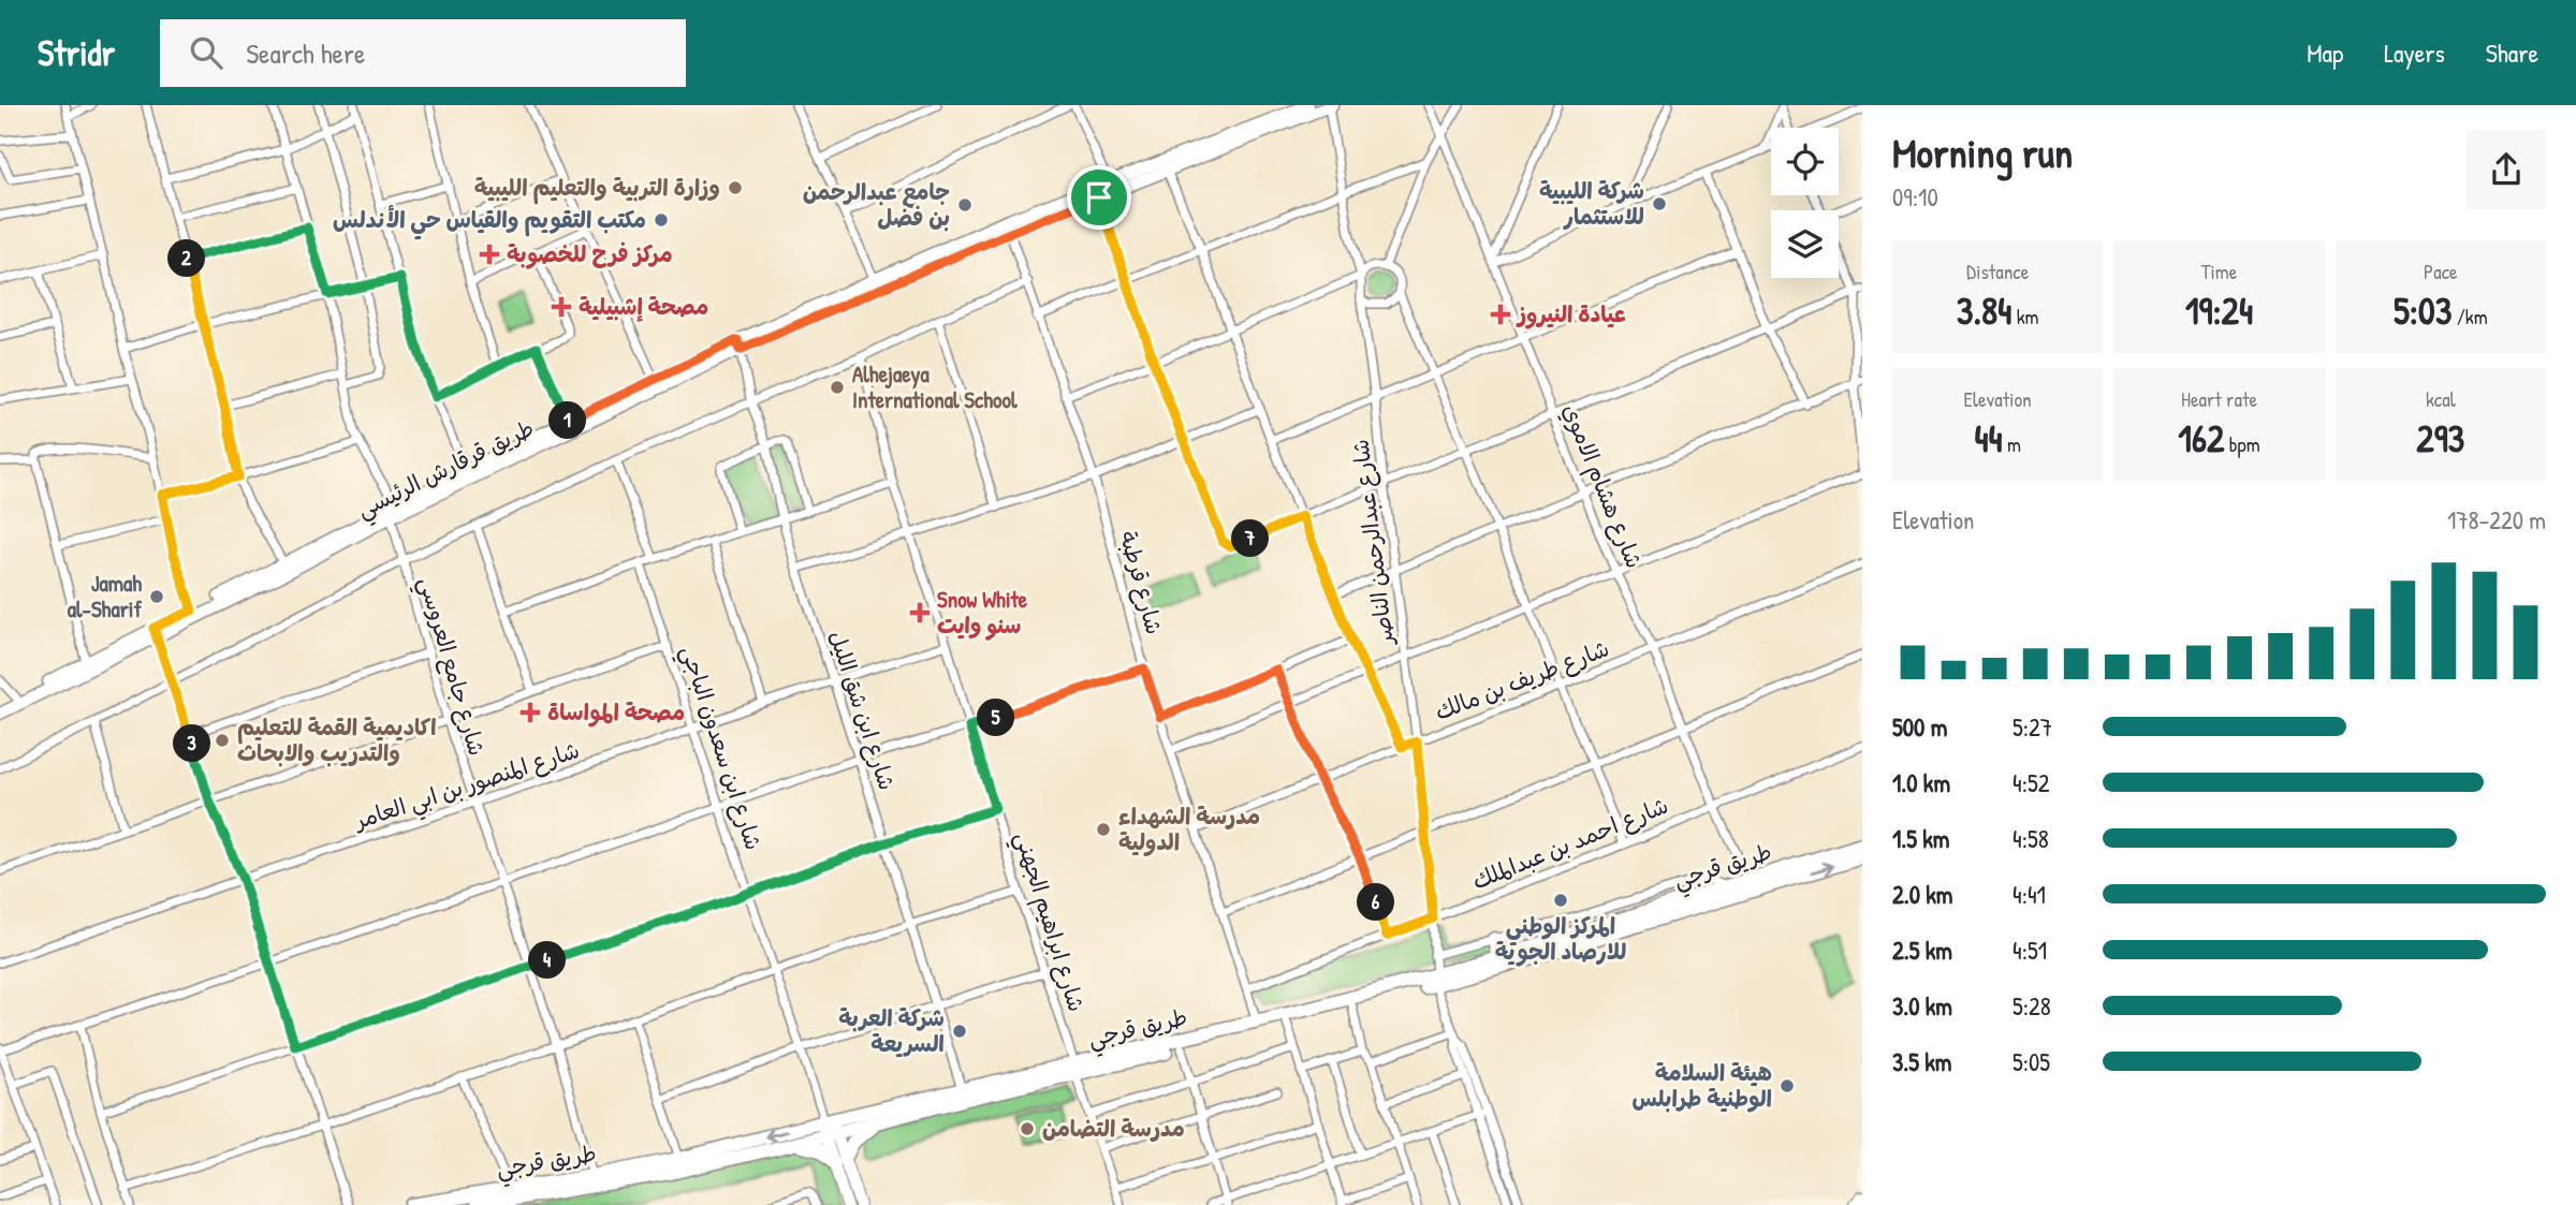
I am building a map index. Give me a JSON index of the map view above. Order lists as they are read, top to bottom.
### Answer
{
  "streets": {
    "highway": ["طريق قرجي"],
    "main road": ["طريق قرقارش الرئيسي"],
    "street": [
      "شارع هشام الاموي",
      "شارع عبدالرحمن الناصر",
      "شارع قرطبة",
      "شارع جامع العروسي",
      "شارع طريف بن مالك",
      "شارع ابن شق الليل",
      "شارع ابن سعدون الباجي",
      "شارع المنصور بن ابي العامر",
      "شارع احمد بن عبدالملك",
      "شارع ابراهيم الجهني"
    ]
  },
  "crossings": [
    ["طريق قرقارش الرئيسي", "شارع عبدالرحمن الناصر"],
    ["طريق قرقارش الرئيسي", "شارع قرطبة"],
    ["طريق قرقارش الرئيسي", "شارع جامع العروسي"],
    ["طريق قرقارش الرئيسي", "شارع ابن شق الليل"],
    ["شارع هشام الاموي", "شارع طريف بن مالك"],
    ["شارع هشام الاموي", "شارع احمد بن عبدالملك"],
    ["شارع هشام الاموي", "طريق قرجي"],
    ["شارع عبدالرحمن الناصر", "شارع طريف بن مالك"],
    ["شارع عبدالرحمن الناصر", "شارع احمد بن عبدالملك"],
    ["شارع عبدالرحمن الناصر", "طريق قرجي"],
    ["شارع قرطبة", "شارع طريف بن مالك"],
    ["شارع قرطبة", "شارع احمد بن عبدالملك"],
    ["شارع قرطبة", "طريق قرجي"],
    ["شارع جامع العروسي", "شارع المنصور بن ابي العامر"],
    ["شارع جامع العروسي", "طريق قرجي"],
    ["شارع ابن شق الليل", "شارع المنصور بن ابي العامر"],
    ["شارع ابن شق الليل", "طريق قرجي"],
    ["شارع ابن سعدون الباجي", "شارع المنصور بن ابي العامر"],
    ["شارع ابن سعدون الباجي", "طريق قرجي"],
    ["شارع المنصور بن ابي العامر", "شارع ابراهيم الجهني"],
    ["طريق قرجي", "شارع ابراهيم الجهني"]
  ],
  "places": {
    "other": [
      "وزارة التربية والتعليم الليبية",
      "شركة الليبية للاستثمار",
      "جامع عبدالرحمن بن فضل",
      "مكتب التقويم والقياس حي الأندلس",
      "Alhejaeya International School",
      "Jamah al-Sharif",
      "اكاديمية القمة للتعليم والتدريب والابحاث",
      "مدرسة الشهداء الدولية",
      "المركز الوطني للارصاد الجوية",
      "شركة العربة السريعة",
      "هيئة السلامة الوطنية طرابلس",
      "مدرسة التضامن"
    ],
    "health": [
      "مركز فرح للخصوبة",
      "مصحة إشبيلية",
      "عيادة النيروز",
      "Snow White سنو وايت",
      "مصحة المواساة"
    ]
  },
  "page": {
    "header": "Stridr",
    "search": "Search here",
    "nav": ["Map", "Layers", "Share"],
    "heading": ["Morning run", "09:10"],
    "stats": [
      ["Distance", "3.84 km"],
      ["Time", "19:24"],
      ["Pace", "5:03 /km"],
      ["Elevation", "44 m"],
      ["Heart rate", "162 bpm"],
      ["kcal", "293"]
    ],
    "pins": [
      "2",
      "1",
      "7",
      "5",
      "3",
      "6",
      "4"
    ],
    "chart": ["Elevation", "178–220 m"],
    "list": [
      {
        "name": "500 m",
        "note": "5:27"
      },
      {
        "name": "1.0 km",
        "note": "4:52"
      },
      {
        "name": "1.5 km",
        "note": "4:58"
      },
      {
        "name": "2.0 km",
        "note": "4:41"
      },
      {
        "name": "2.5 km",
        "note": "4:51"
      },
      {
        "name": "3.0 km",
        "note": "5:28"
      },
      {
        "name": "3.5 km",
        "note": "5:05"
      }
    ]
  }
}
